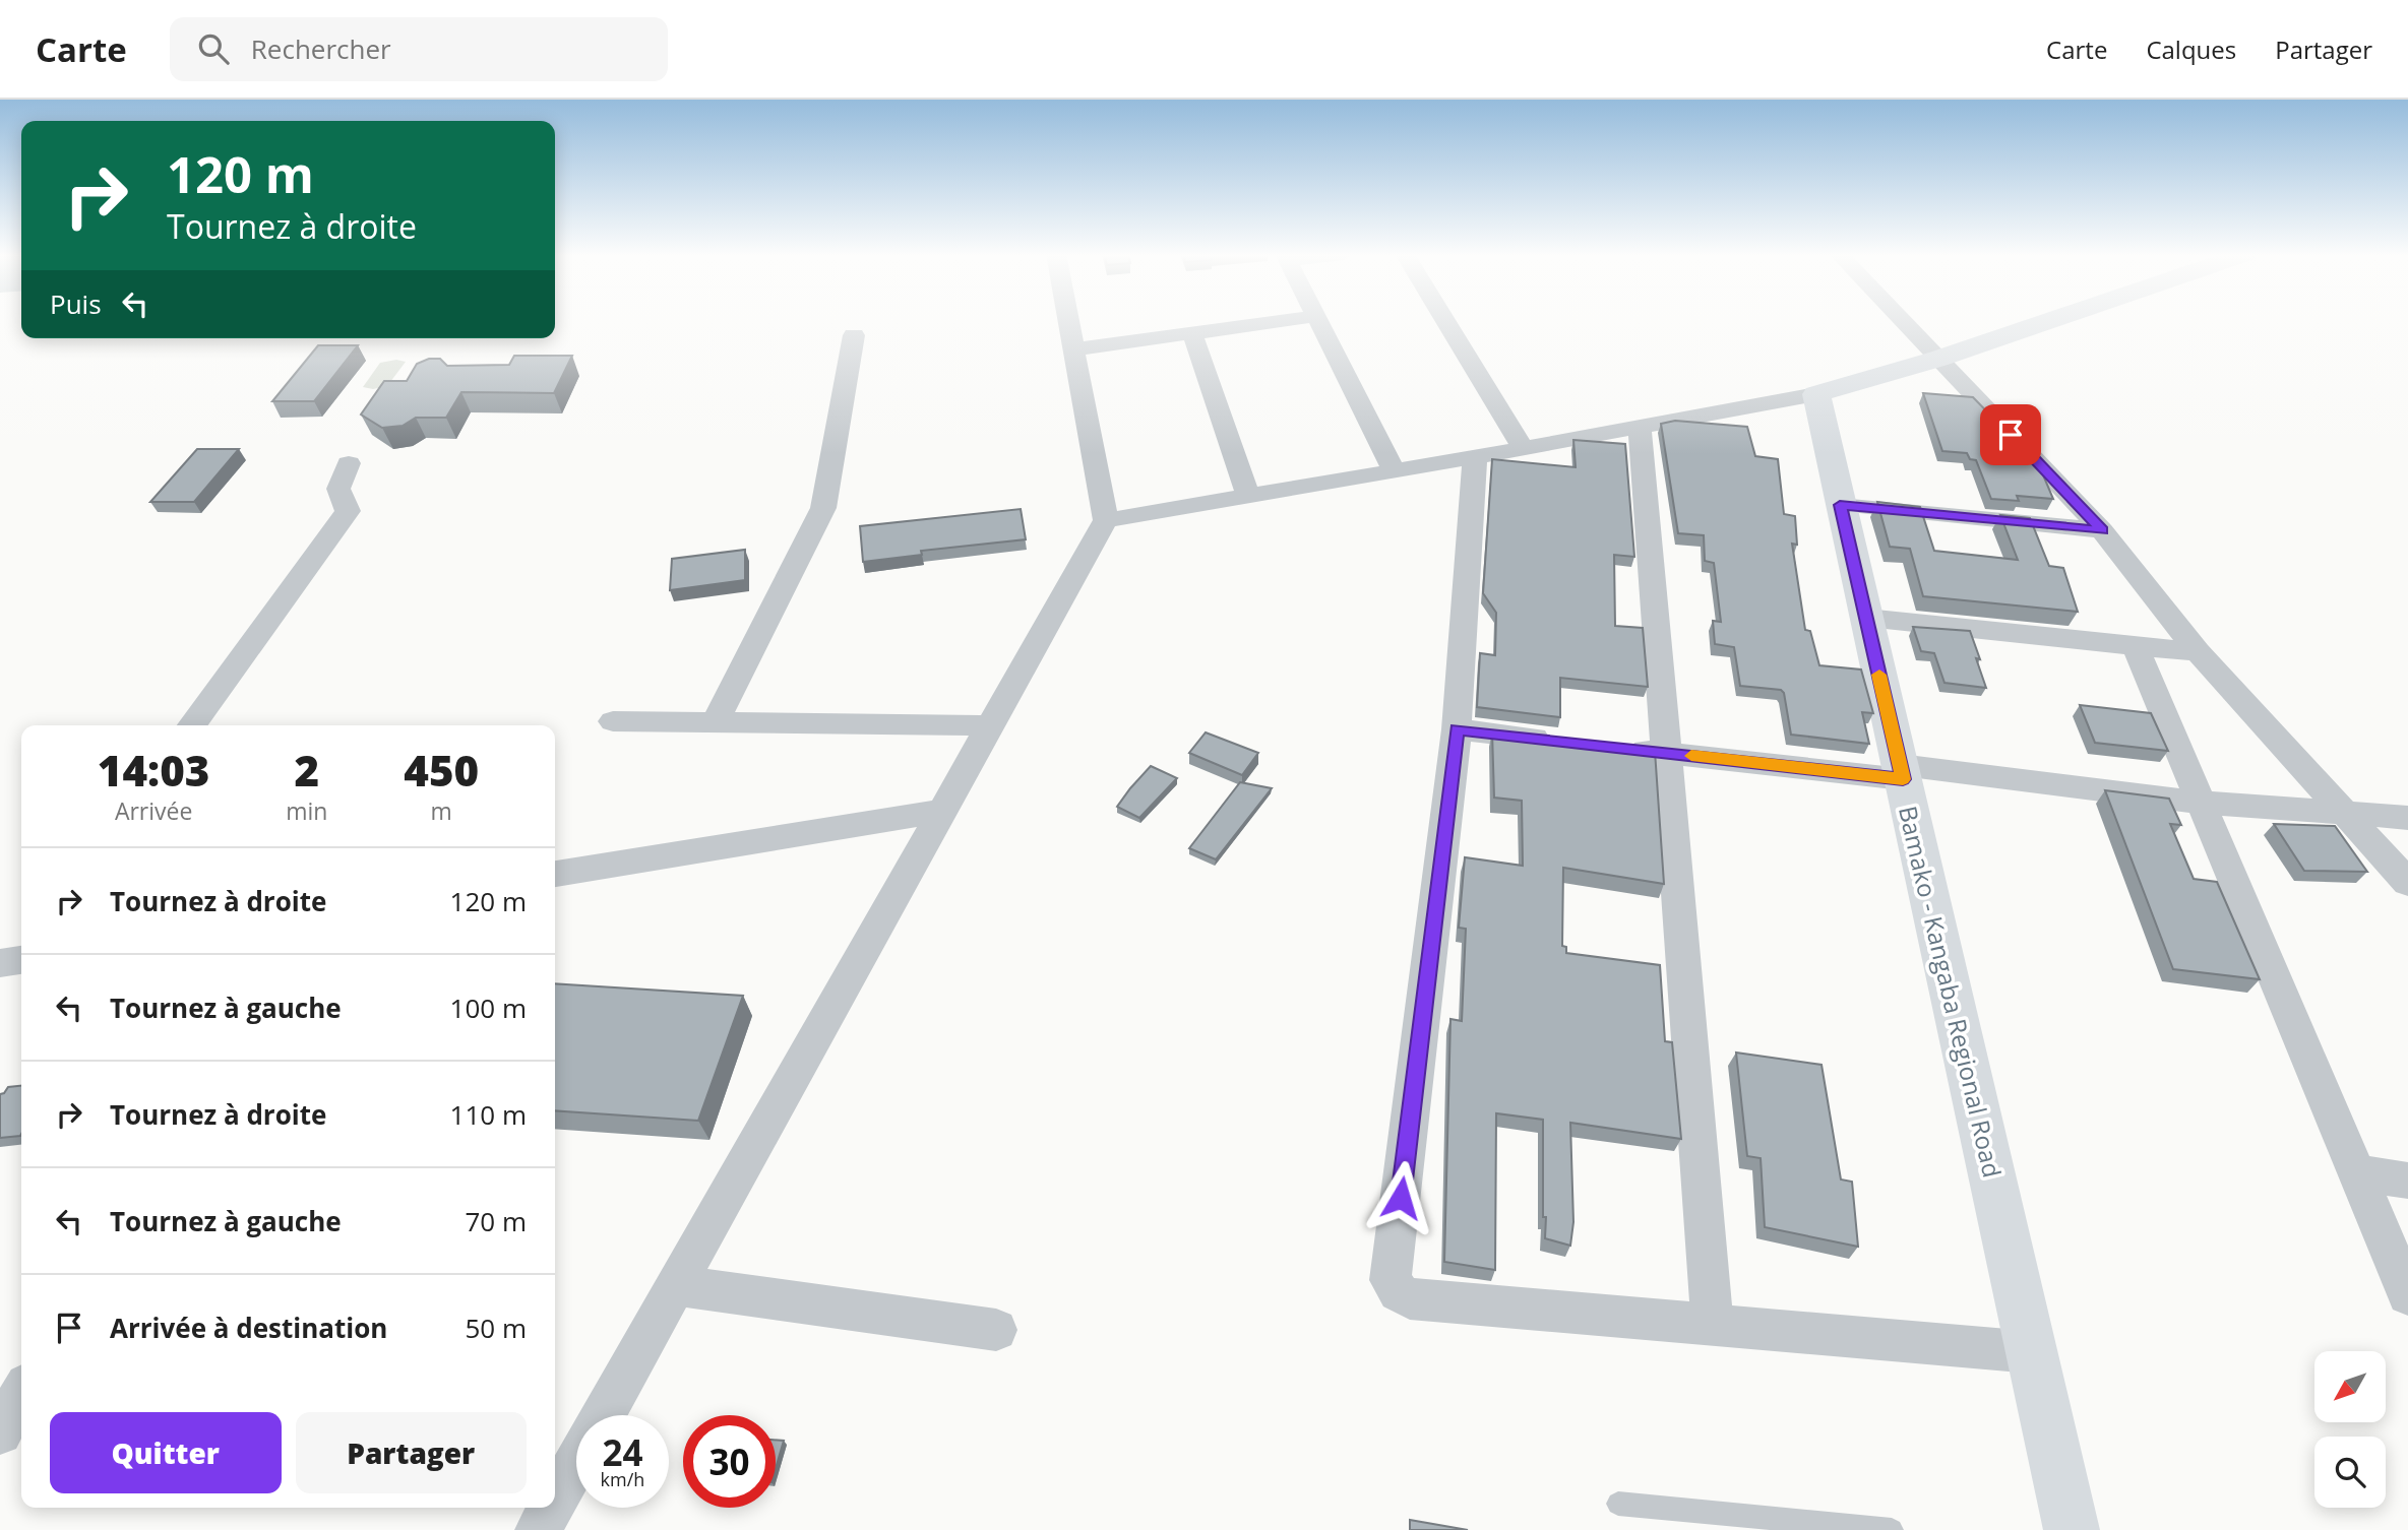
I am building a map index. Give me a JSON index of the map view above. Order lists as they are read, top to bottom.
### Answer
{
  "streets": {
    "street": ["Bamako - Kangaba Regional Road"]
  },
  "north": "bottom left",
  "page": {
    "header": "Carte",
    "search": "Rechercher",
    "nav": ["Carte", "Calques", "Partager"],
    "turn": ["120 m", "Tournez à droite"],
    "then": "Puis",
    "eta": [
      "14:03",
      "Arrivée",
      "2",
      "min",
      "450",
      "m"
    ],
    "list": [
      {
        "name": "Tournez à droite",
        "value": "120 m"
      },
      {
        "name": "Tournez à gauche",
        "value": "100 m"
      },
      {
        "name": "Tournez à droite",
        "value": "110 m"
      },
      {
        "name": "Tournez à gauche",
        "value": "70 m"
      },
      {
        "name": "Arrivée à destination",
        "value": "50 m"
      }
    ],
    "buttons": ["Quitter", "Partager"],
    "speed": "24 km/h",
    "limit": "30"
  }
}
